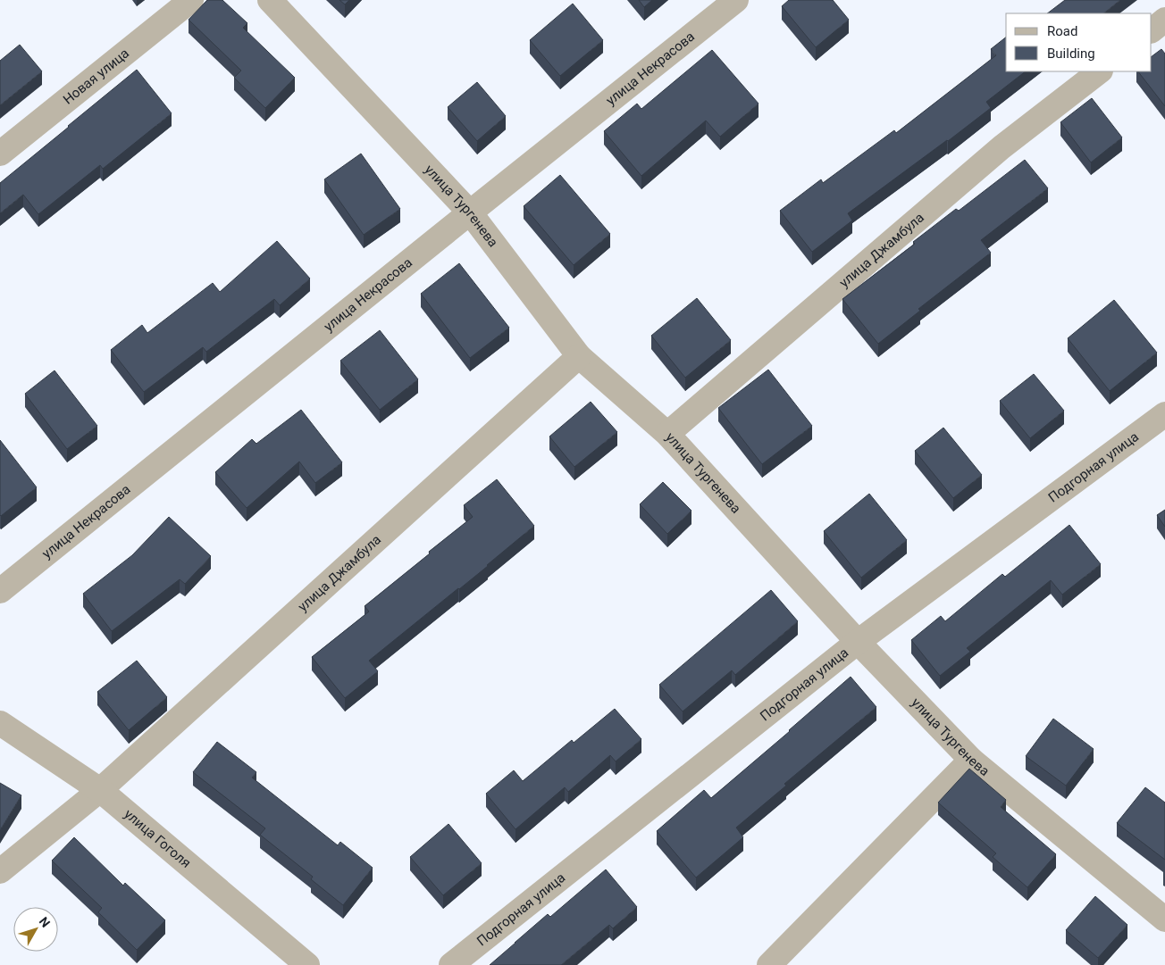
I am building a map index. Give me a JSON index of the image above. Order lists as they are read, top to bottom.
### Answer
{
  "streets": {
    "street": [
      "улица Некрасова",
      "Новая улица",
      "улица Тургенева",
      "улица Джамбула",
      "Подгорная улица",
      "улица Гоголя"
    ]
  },
  "crossings": [
    ["улица Некрасова", "улица Тургенева"],
    ["улица Тургенева", "улица Джамбула"],
    ["улица Тургенева", "Подгорная улица"],
    ["улица Джамбула", "улица Гоголя"]
  ],
  "legend": ["Road", "Building"],
  "north": "top right"
}
